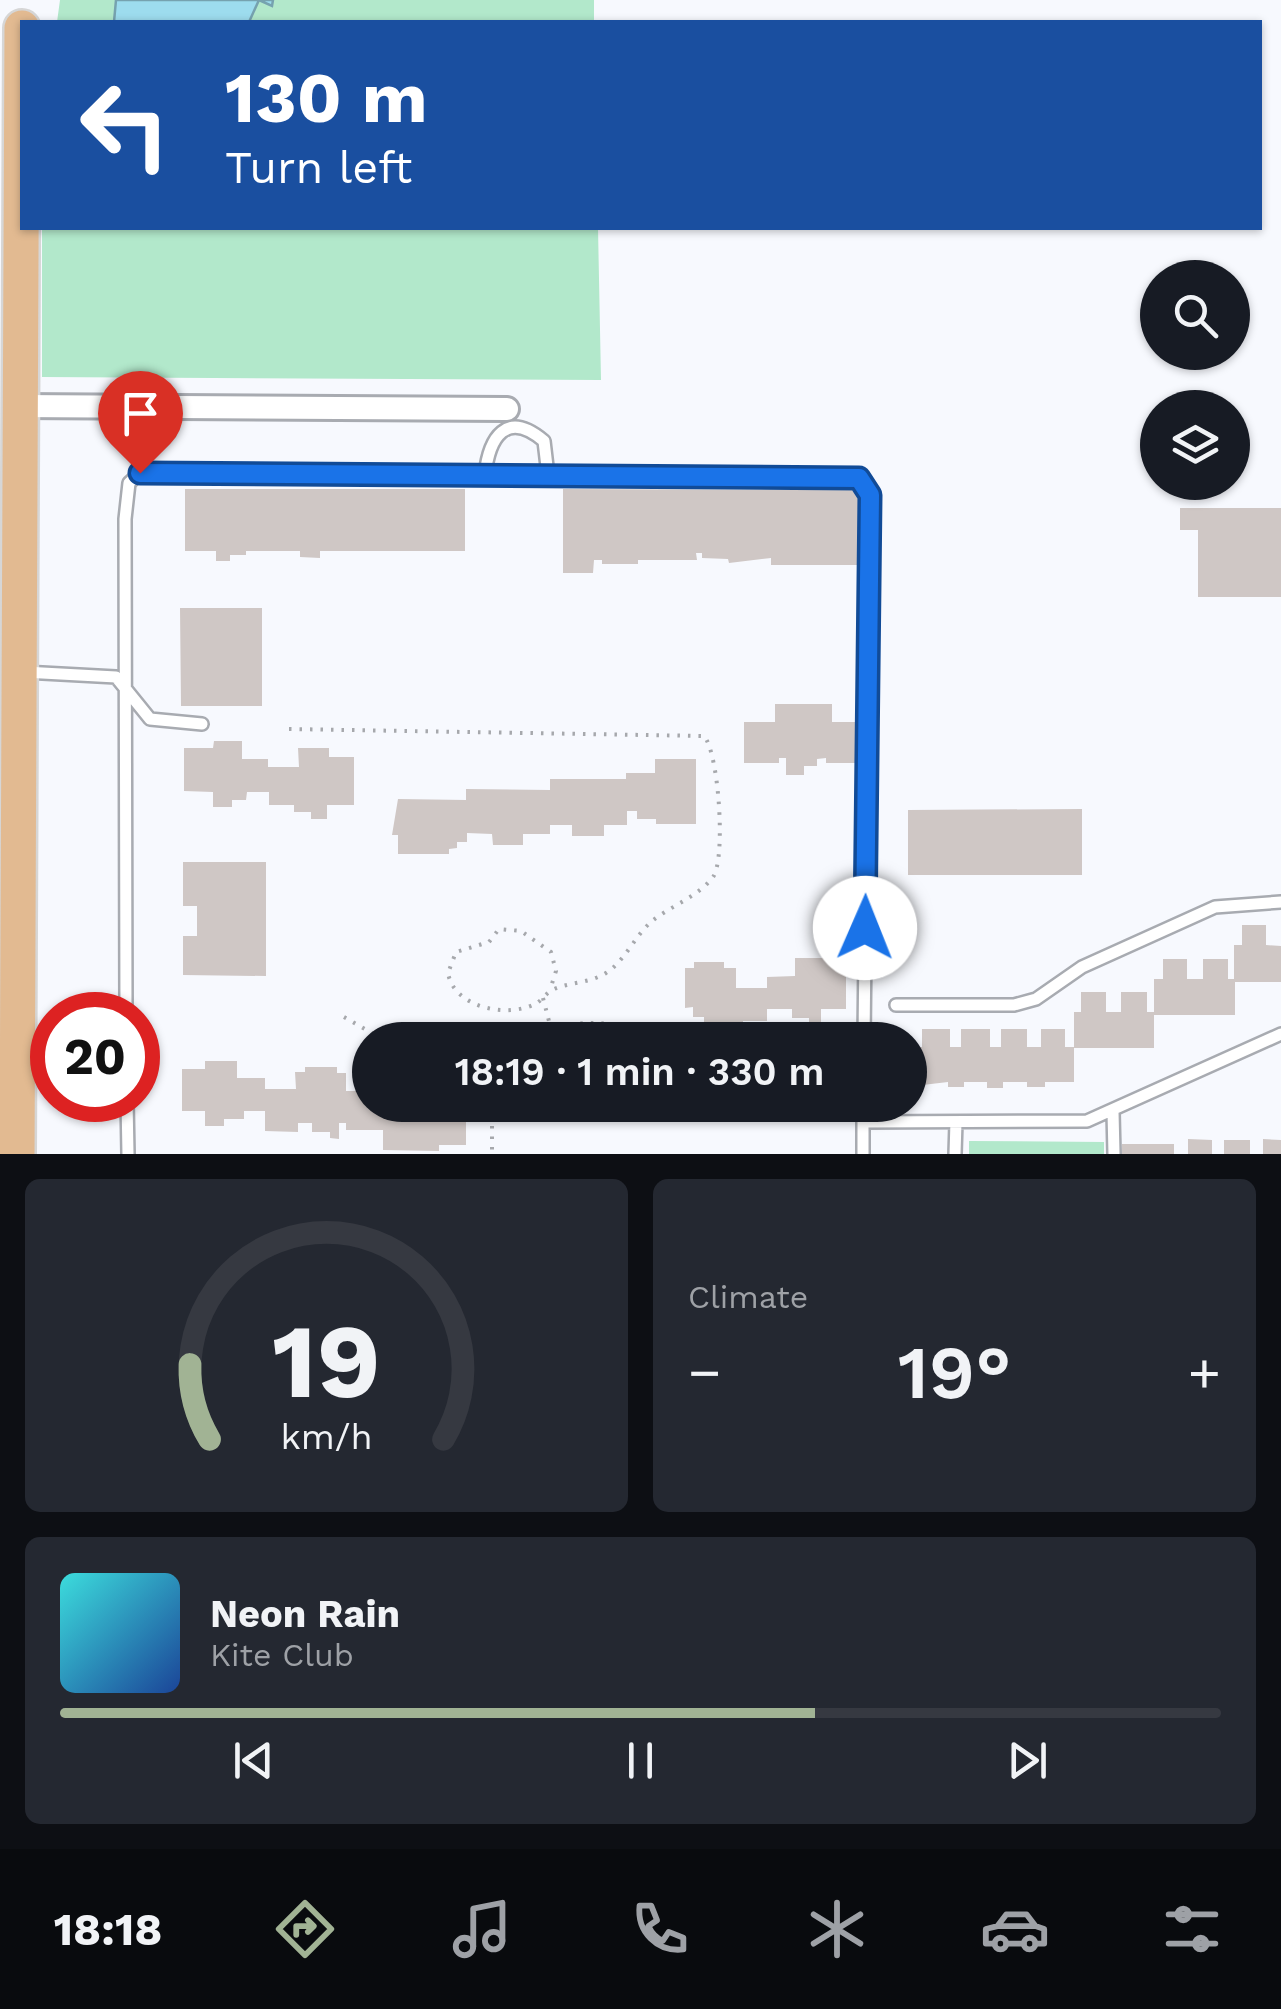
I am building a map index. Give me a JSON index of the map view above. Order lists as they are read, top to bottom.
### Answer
{
  "page": {
    "turn": ["130 m", "Turn left"],
    "limit": "20",
    "trip": "18:19 · 1 min · 330 m",
    "tile": "Climate",
    "heat": ["−", "19°", "+"],
    "song": ["Neon Rain", "Kite Club"],
    "tabs": "18:18",
    "gauge": ["19", "km/h"]
  }
}
